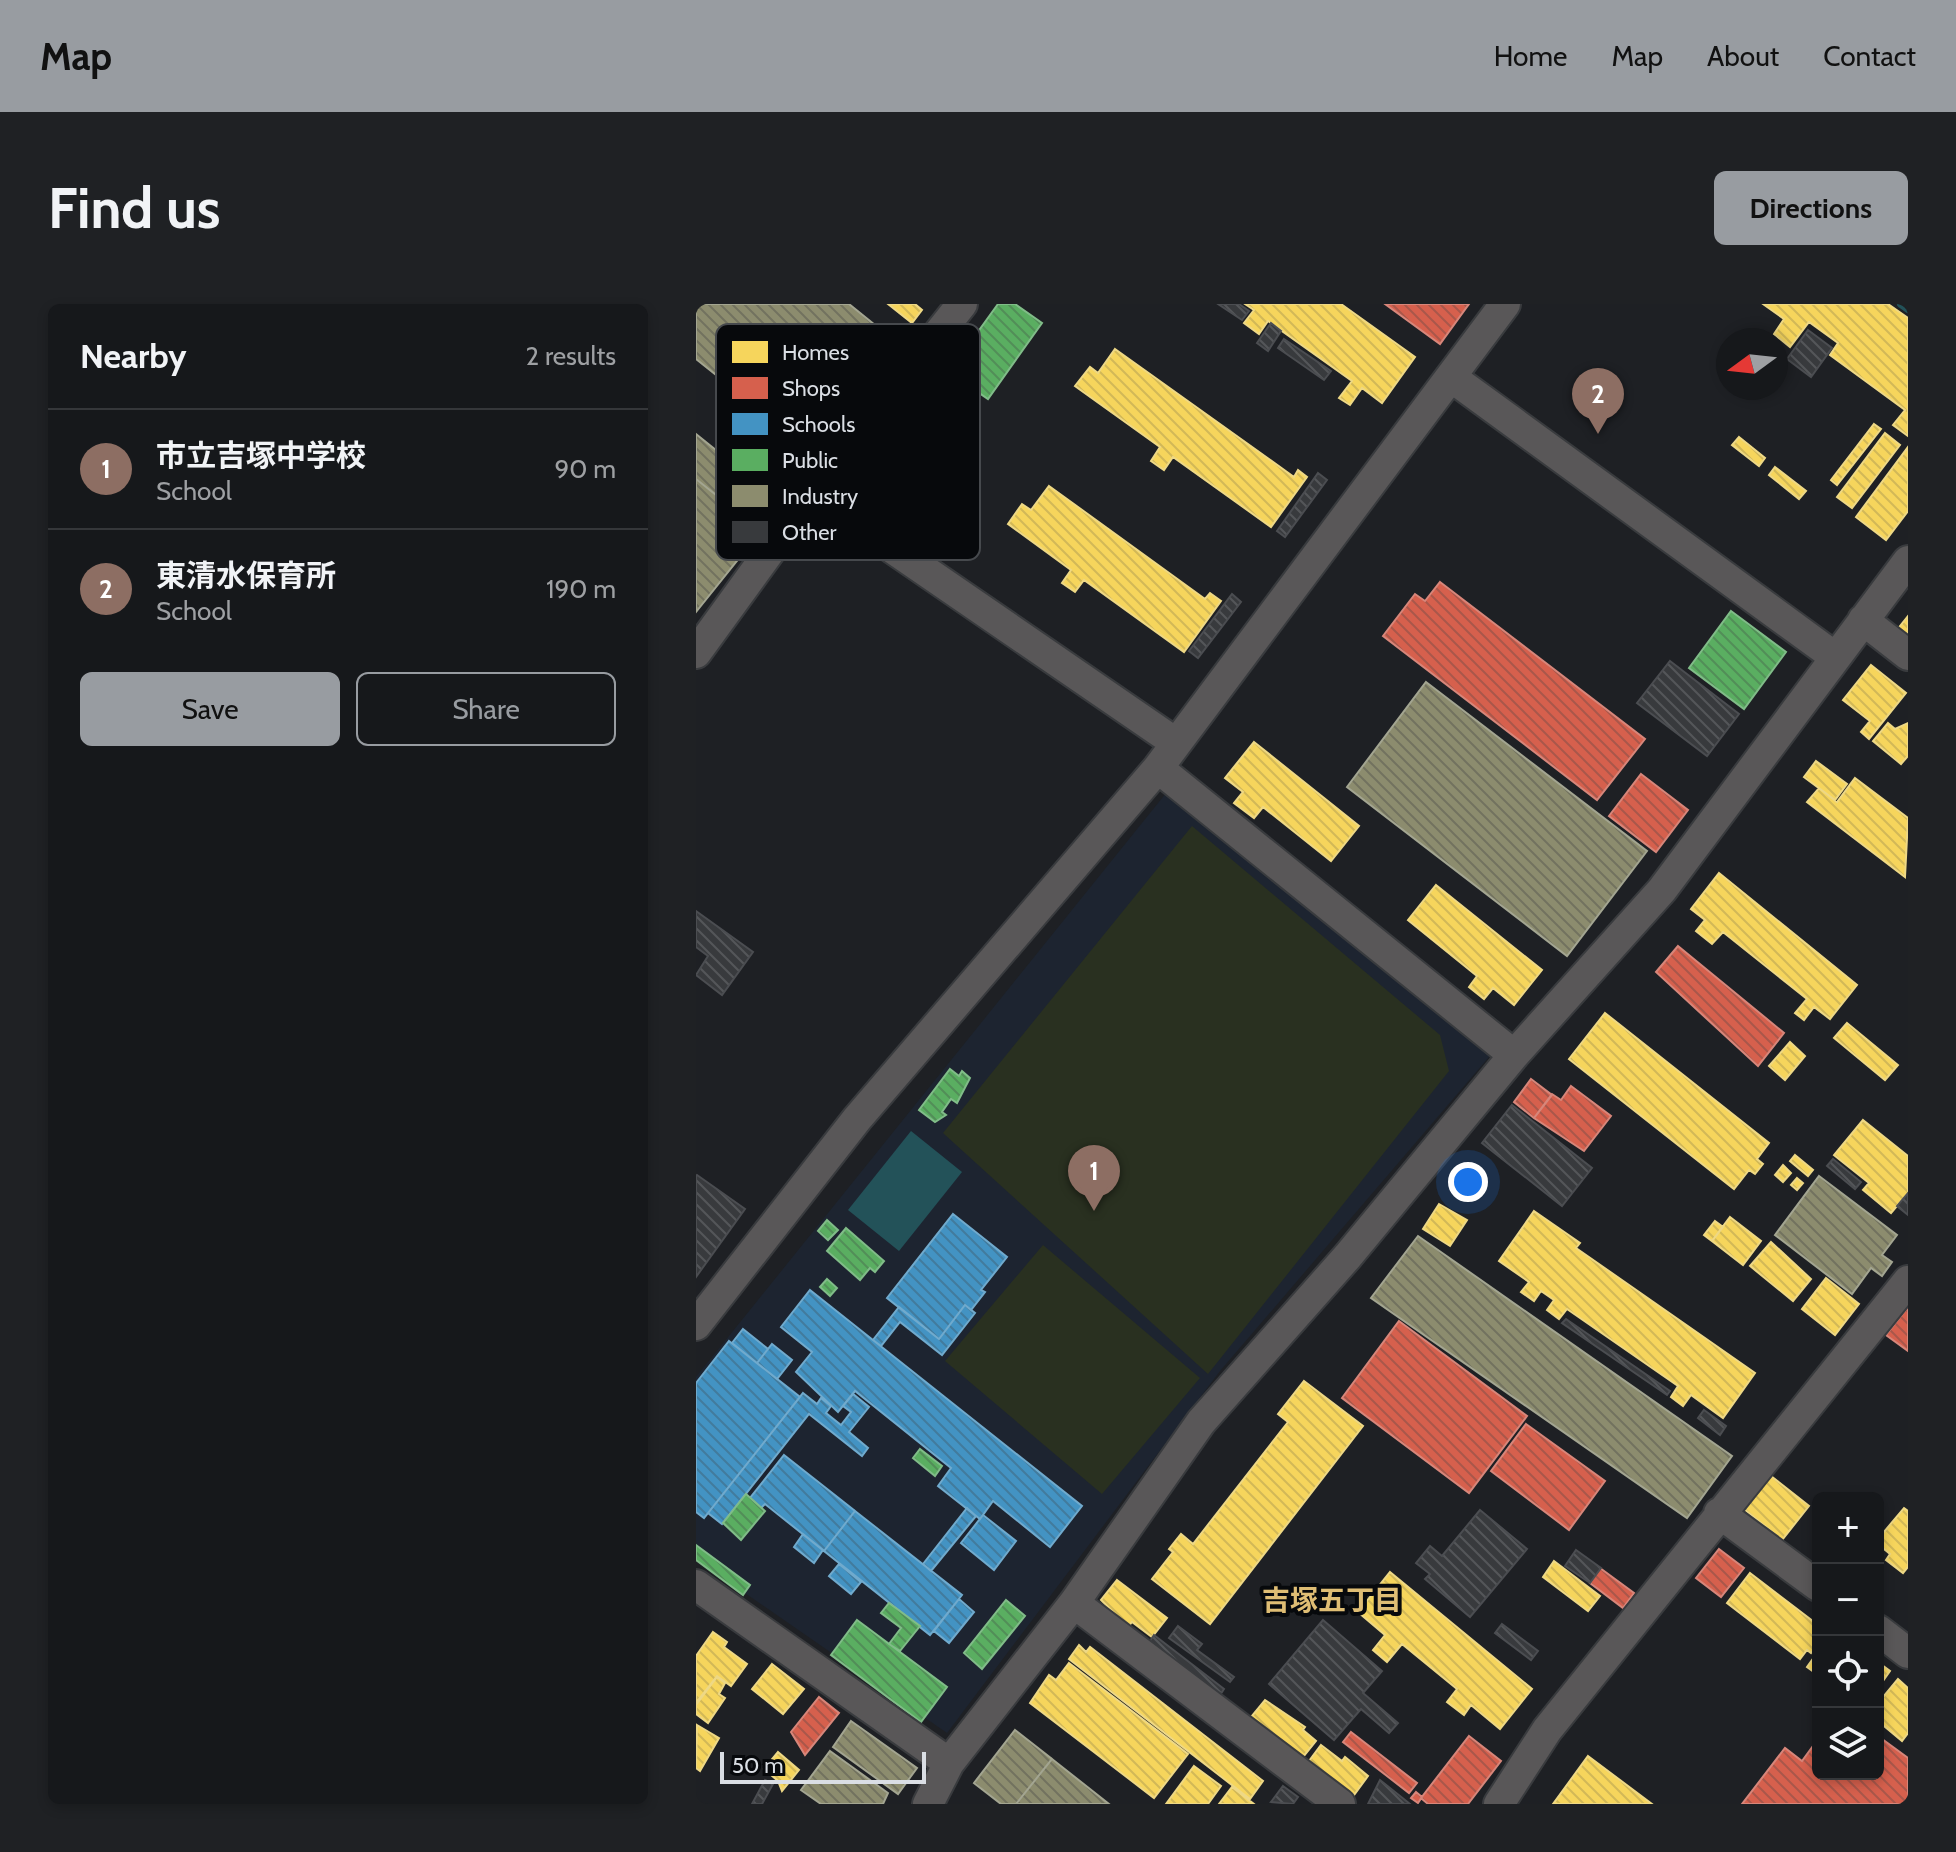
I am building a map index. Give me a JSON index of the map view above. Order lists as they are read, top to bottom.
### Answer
{
  "districts": ["吉塚五丁目"],
  "legend": [
    "Homes",
    "Shops",
    "Schools",
    "Public",
    "Industry",
    "Other"
  ],
  "scale_bar": "50 m",
  "north": "left",
  "page": {
    "header": "Map",
    "nav": [
      "Home",
      "Map",
      "About",
      "Contact"
    ],
    "buttons": [
      "Directions",
      ["Save", "Share"]
    ],
    "title": "Find us",
    "heading": ["Nearby", "2 results"],
    "pins": ["2", "1"],
    "list": [
      {
        "mark": "1",
        "name": "市立吉塚中学校",
        "note": "School",
        "value": "90 m"
      },
      {
        "mark": "2",
        "name": "東清水保育所",
        "note": "School",
        "value": "190 m"
      }
    ],
    "map_buttons": ["+", "−"],
    "scale": "50 m"
  }
}
